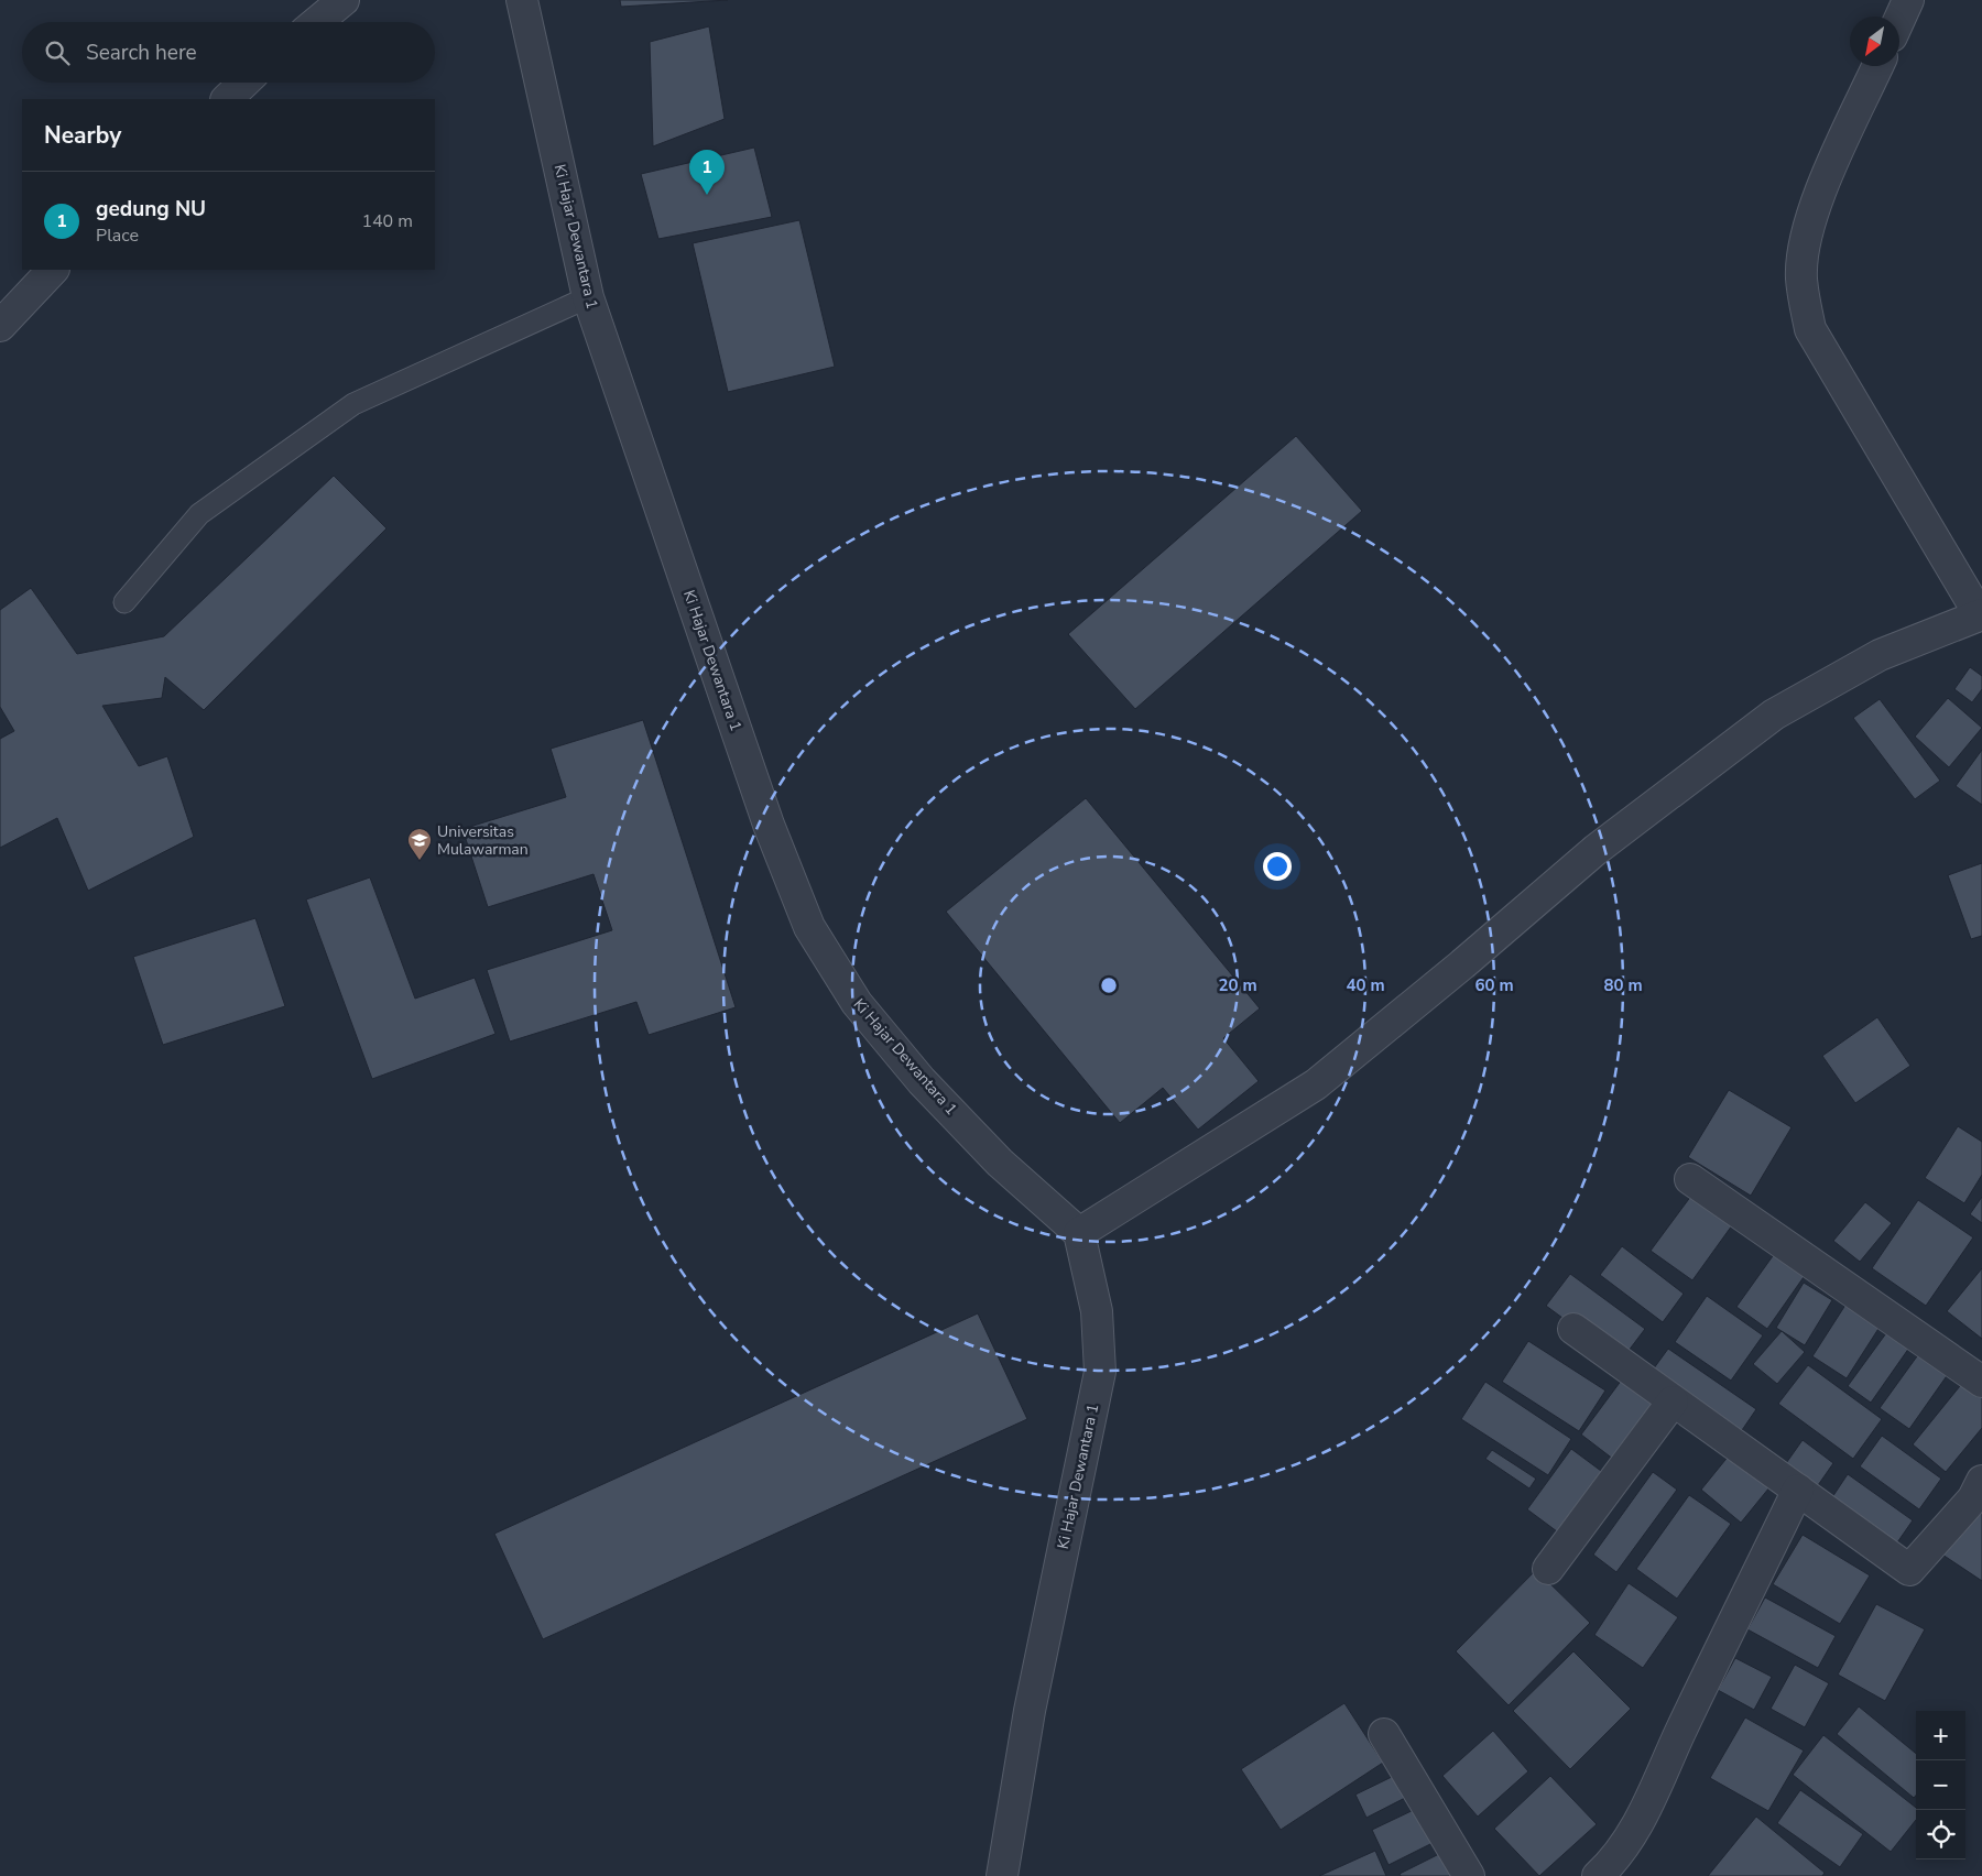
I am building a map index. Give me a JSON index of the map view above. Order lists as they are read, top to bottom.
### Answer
{
  "streets": {
    "street": ["Ki Hajar Dewantara 1"]
  },
  "places": {
    "school or university": ["Universitas Mulawarman"]
  },
  "north": "bottom left",
  "page": {
    "search": "Search here",
    "heading": "Nearby",
    "pins": "1",
    "list": [
      {
        "mark": "1",
        "name": "gedung NU",
        "note": "Place",
        "value": "140 m"
      }
    ],
    "map_buttons": ["+", "−"]
  },
  "rings": [
    "20 m",
    "40 m",
    "60 m",
    "80 m"
  ]
}
